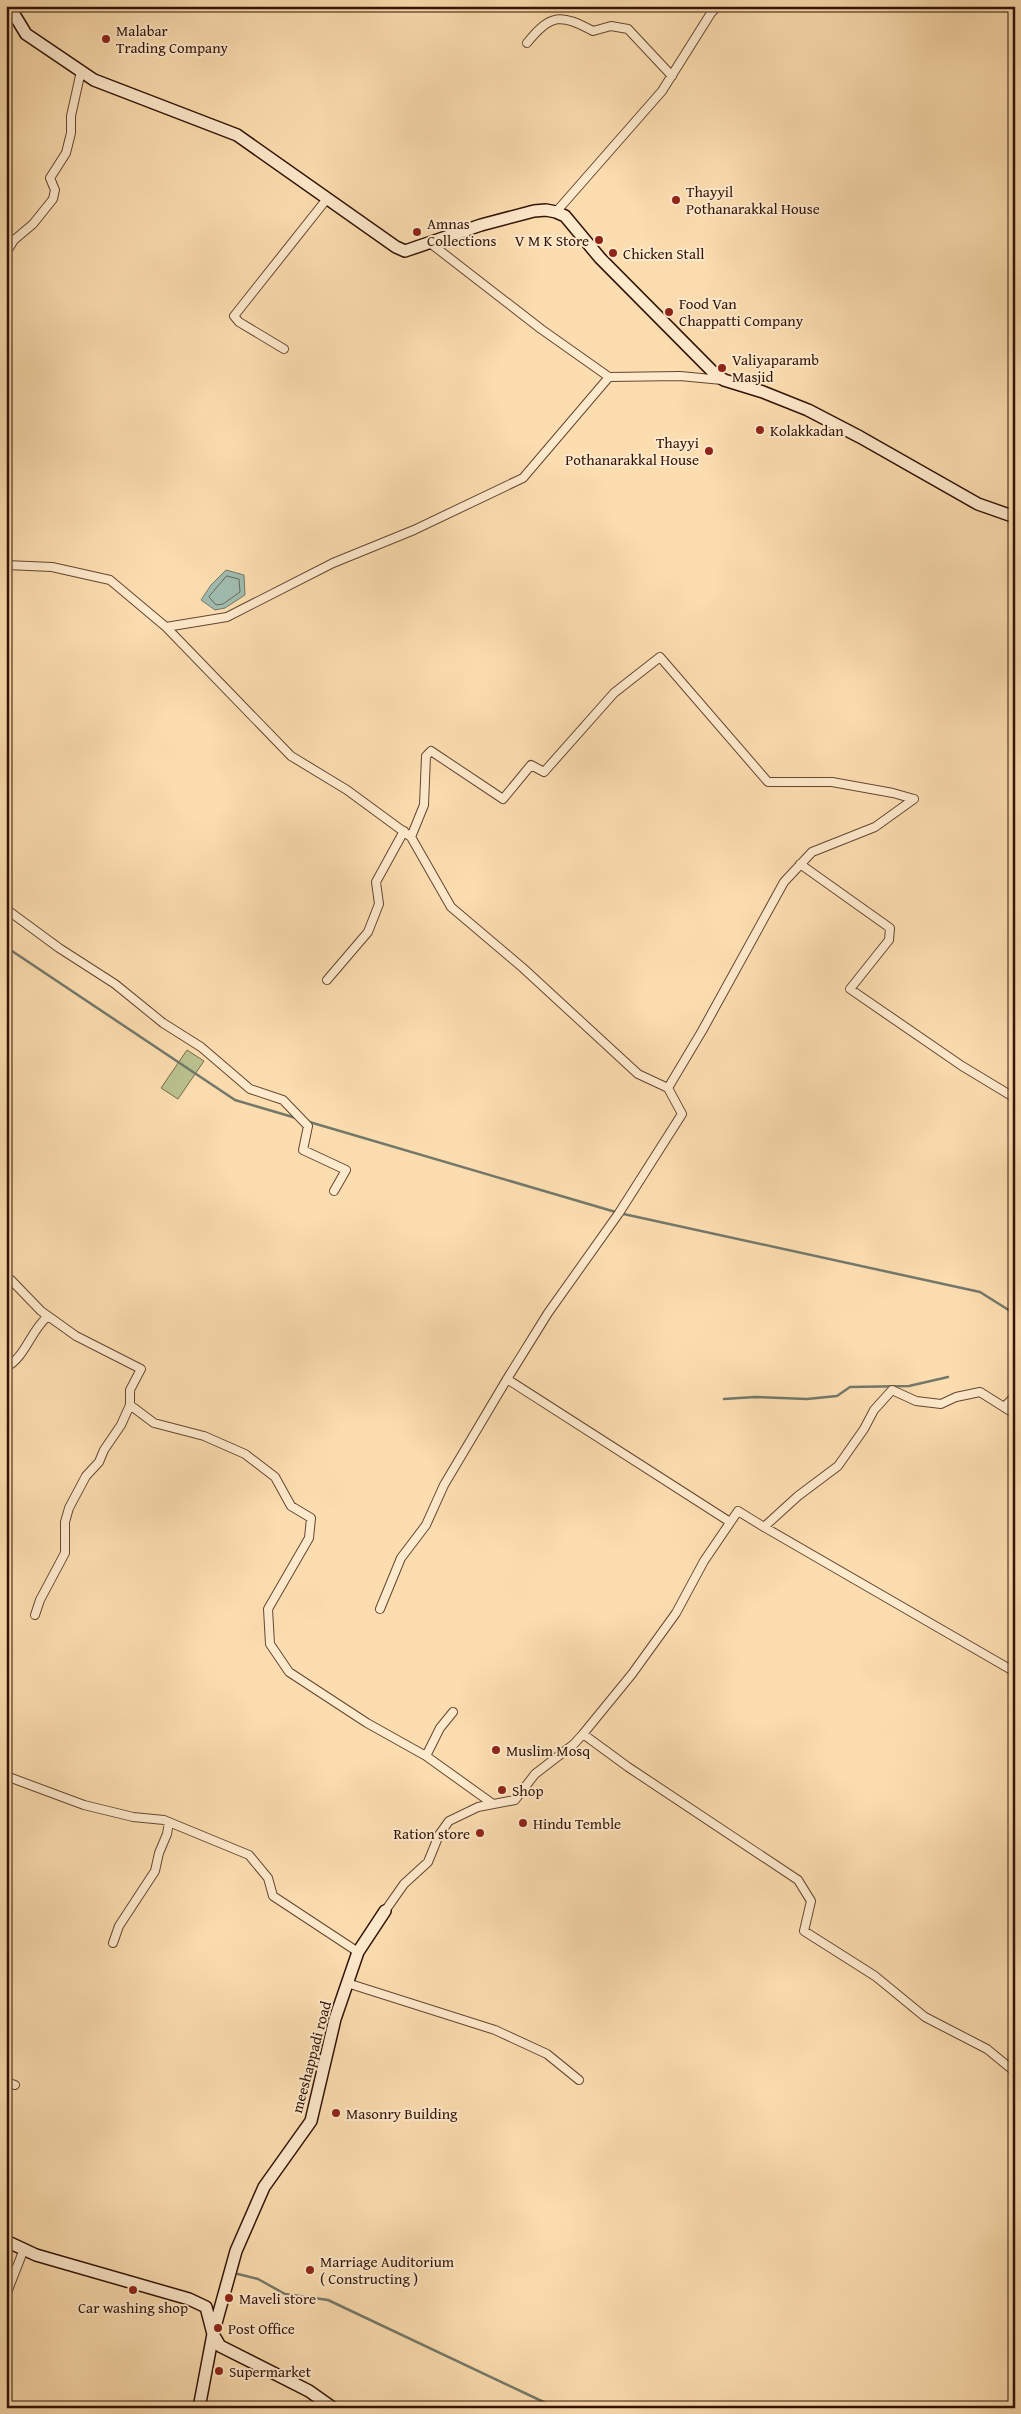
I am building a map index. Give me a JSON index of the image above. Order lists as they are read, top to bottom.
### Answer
{
  "streets": {
    "main road": ["meeshappadi road"]
  },
  "places": [
    "Malabar Trading Company",
    "Thayyil Pothanarakkal House",
    "Amnas Collections",
    "V M K Store",
    "Chicken Stall",
    "Food Van Chappatti Company",
    "Valiyaparamb Masjid",
    "Kolakkadan",
    "Thayyi Pothanarakkal House",
    "Muslim Mosq",
    "Shop",
    "Hindu Temble",
    "Ration store",
    "Masonry Building",
    "Marriage Auditorium ( Constructing )",
    "Car washing shop",
    "Maveli store",
    "Post Office",
    "Supermarket"
  ]
}
